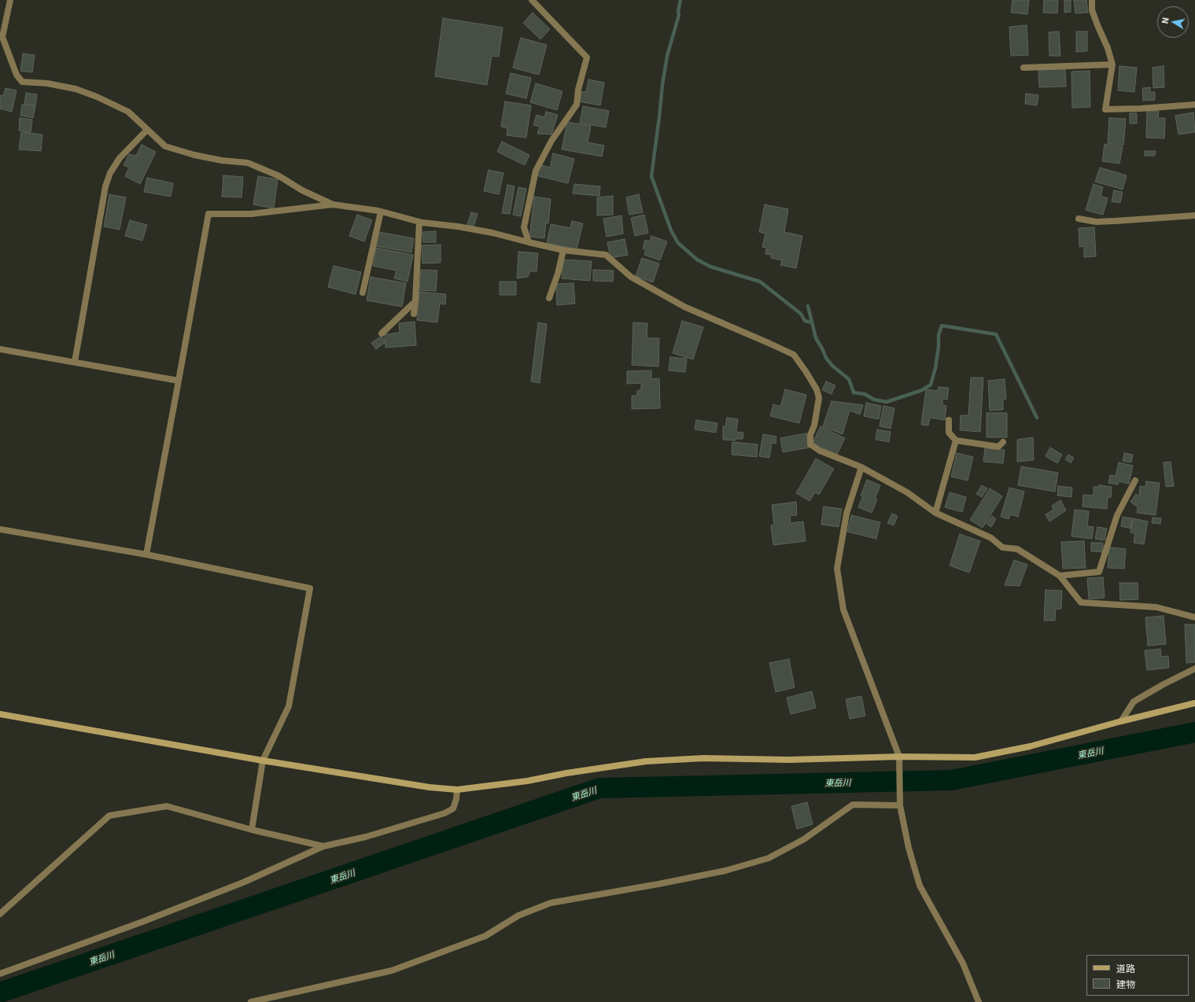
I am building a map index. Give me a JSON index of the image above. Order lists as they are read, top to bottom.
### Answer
{
  "water": ["東岳川"],
  "legend": ["道路", "建物"],
  "north": "left"
}
